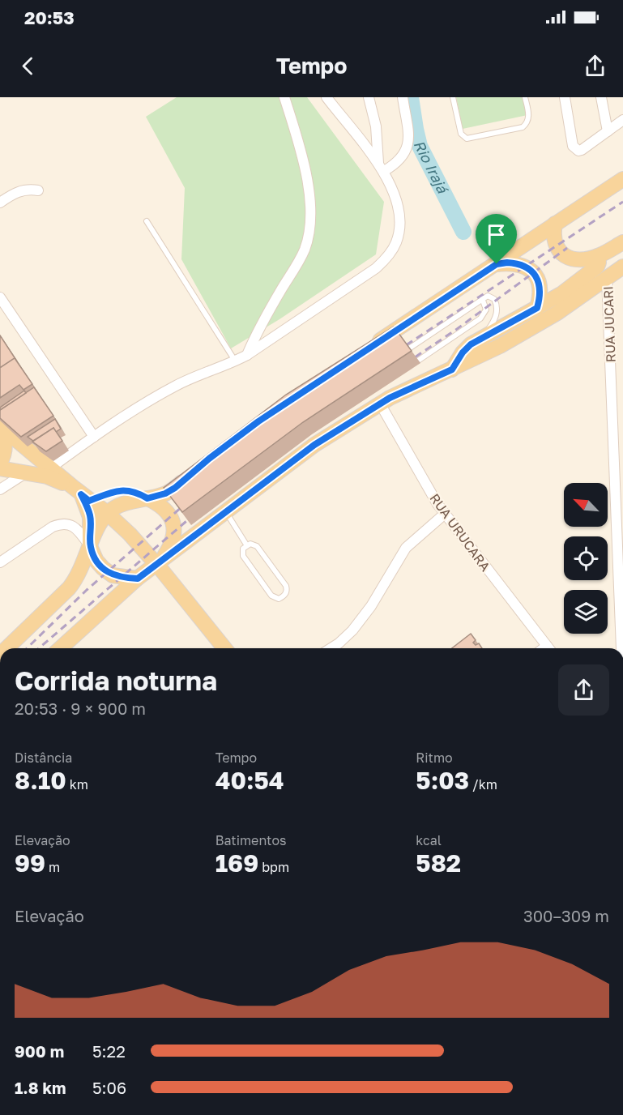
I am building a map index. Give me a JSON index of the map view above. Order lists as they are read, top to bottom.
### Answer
{
  "streets": {
    "street": ["RUA JUCARI", "RUA URUCARA"]
  },
  "water": ["Rio Irajá"],
  "north": "top left",
  "page": {
    "status": "20:53",
    "header": "Tempo",
    "heading": ["Corrida noturna", "20:53 · 9 × 900 m"],
    "stats": [
      ["Distância", "8.10 km"],
      ["Tempo", "40:54"],
      ["Ritmo", "5:03 /km"],
      ["Elevação", "99 m"],
      ["Batimentos", "169 bpm"],
      ["kcal", "582"]
    ],
    "chart": ["Elevação", "300–309 m"],
    "list": [
      {
        "name": "900 m",
        "note": "5:22"
      },
      {
        "name": "1.8 km",
        "note": "5:06"
      }
    ]
  }
}
